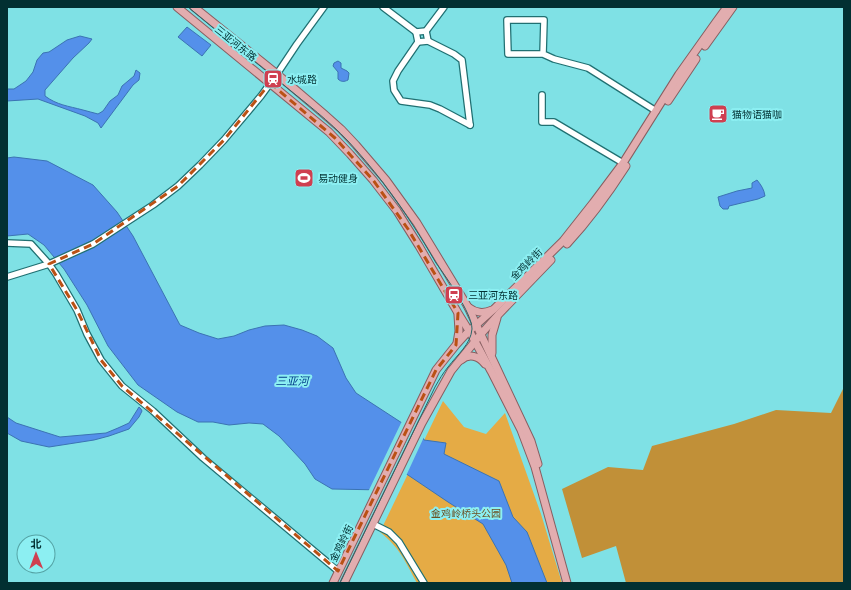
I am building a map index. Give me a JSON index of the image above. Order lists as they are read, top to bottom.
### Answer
{
  "streets": {
    "main road": ["三亚河东路", "金鸡岭街"]
  },
  "crossings": [
    ["三亚河东路", "金鸡岭街"]
  ],
  "water": ["三亚河"],
  "parks": ["金鸡岭桥头公园"],
  "places": {
    "station": ["水城路", "三亚河东路"],
    "cafe": ["猫物语猫咖"],
    "sports": ["易动健身"]
  },
  "north": "top"
}
